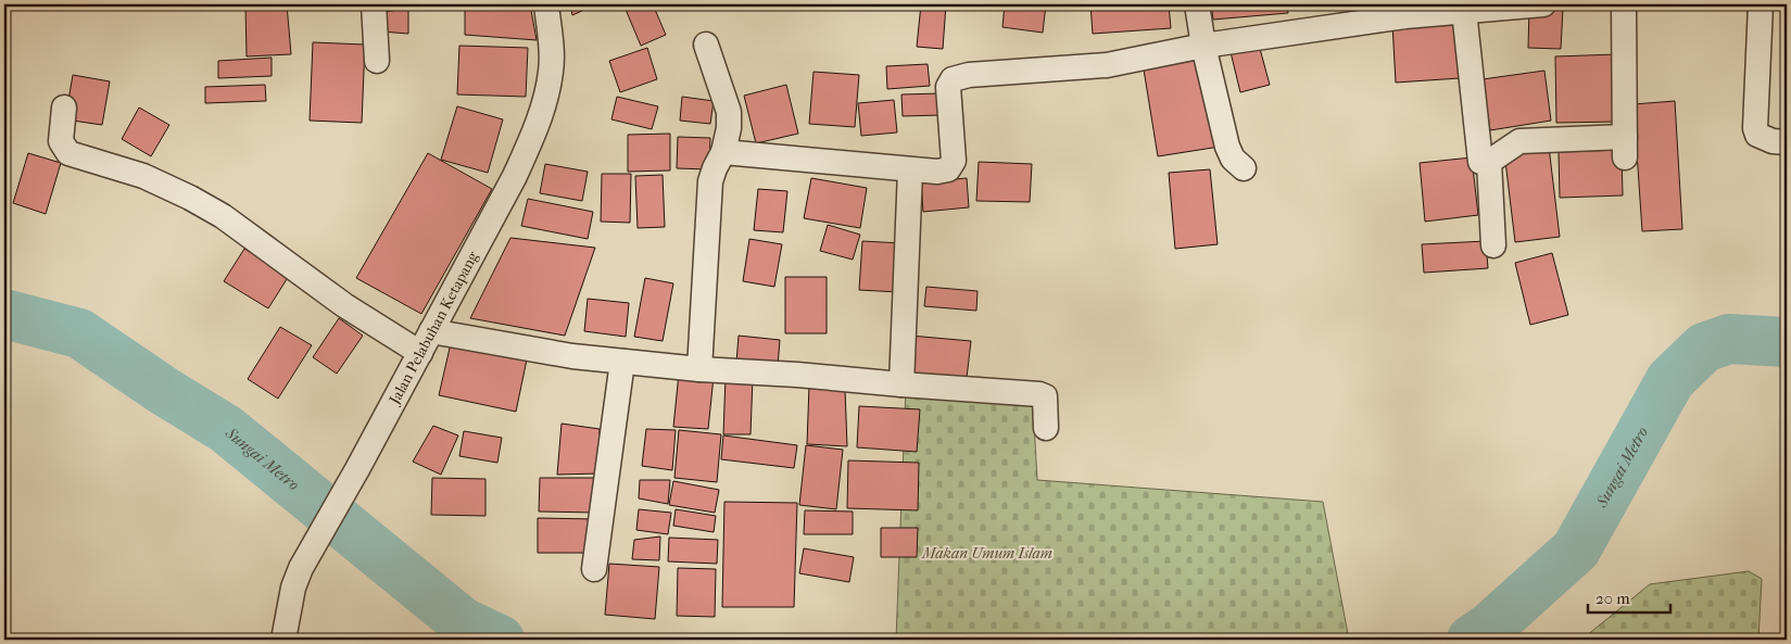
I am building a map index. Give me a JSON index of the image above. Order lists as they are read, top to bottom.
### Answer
{
  "streets": {
    "street": ["Jalan Pelabuhan Ketapang"]
  },
  "water": ["Sungai Metro"],
  "parks": ["Makan Umum Islam"],
  "scale_bar": "20 m"
}
